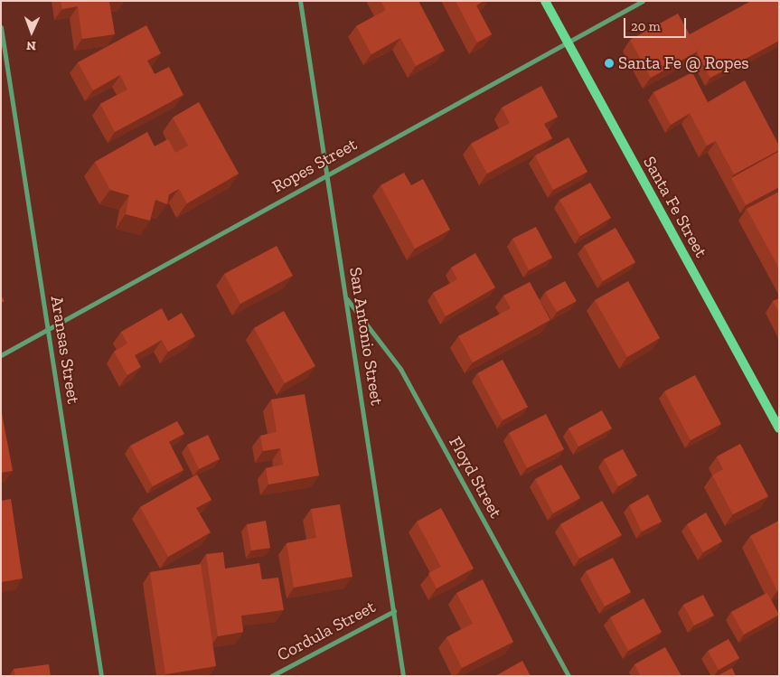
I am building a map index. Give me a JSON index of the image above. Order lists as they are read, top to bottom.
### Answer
{
  "streets": {
    "main road": ["Santa Fe Street"],
    "street": [
      "Ropes Street",
      "San Antonio Street",
      "Aransas Street",
      "Floyd Street",
      "Cordula Street"
    ]
  },
  "crossings": [
    ["Ropes Street", "Santa Fe Street"],
    ["Ropes Street", "San Antonio Street"],
    ["Ropes Street", "Aransas Street"],
    ["San Antonio Street", "Floyd Street"],
    ["San Antonio Street", "Cordula Street"]
  ],
  "places": ["Santa Fe @ Ropes"],
  "scale_bar": "20 m",
  "north": "bottom"
}
